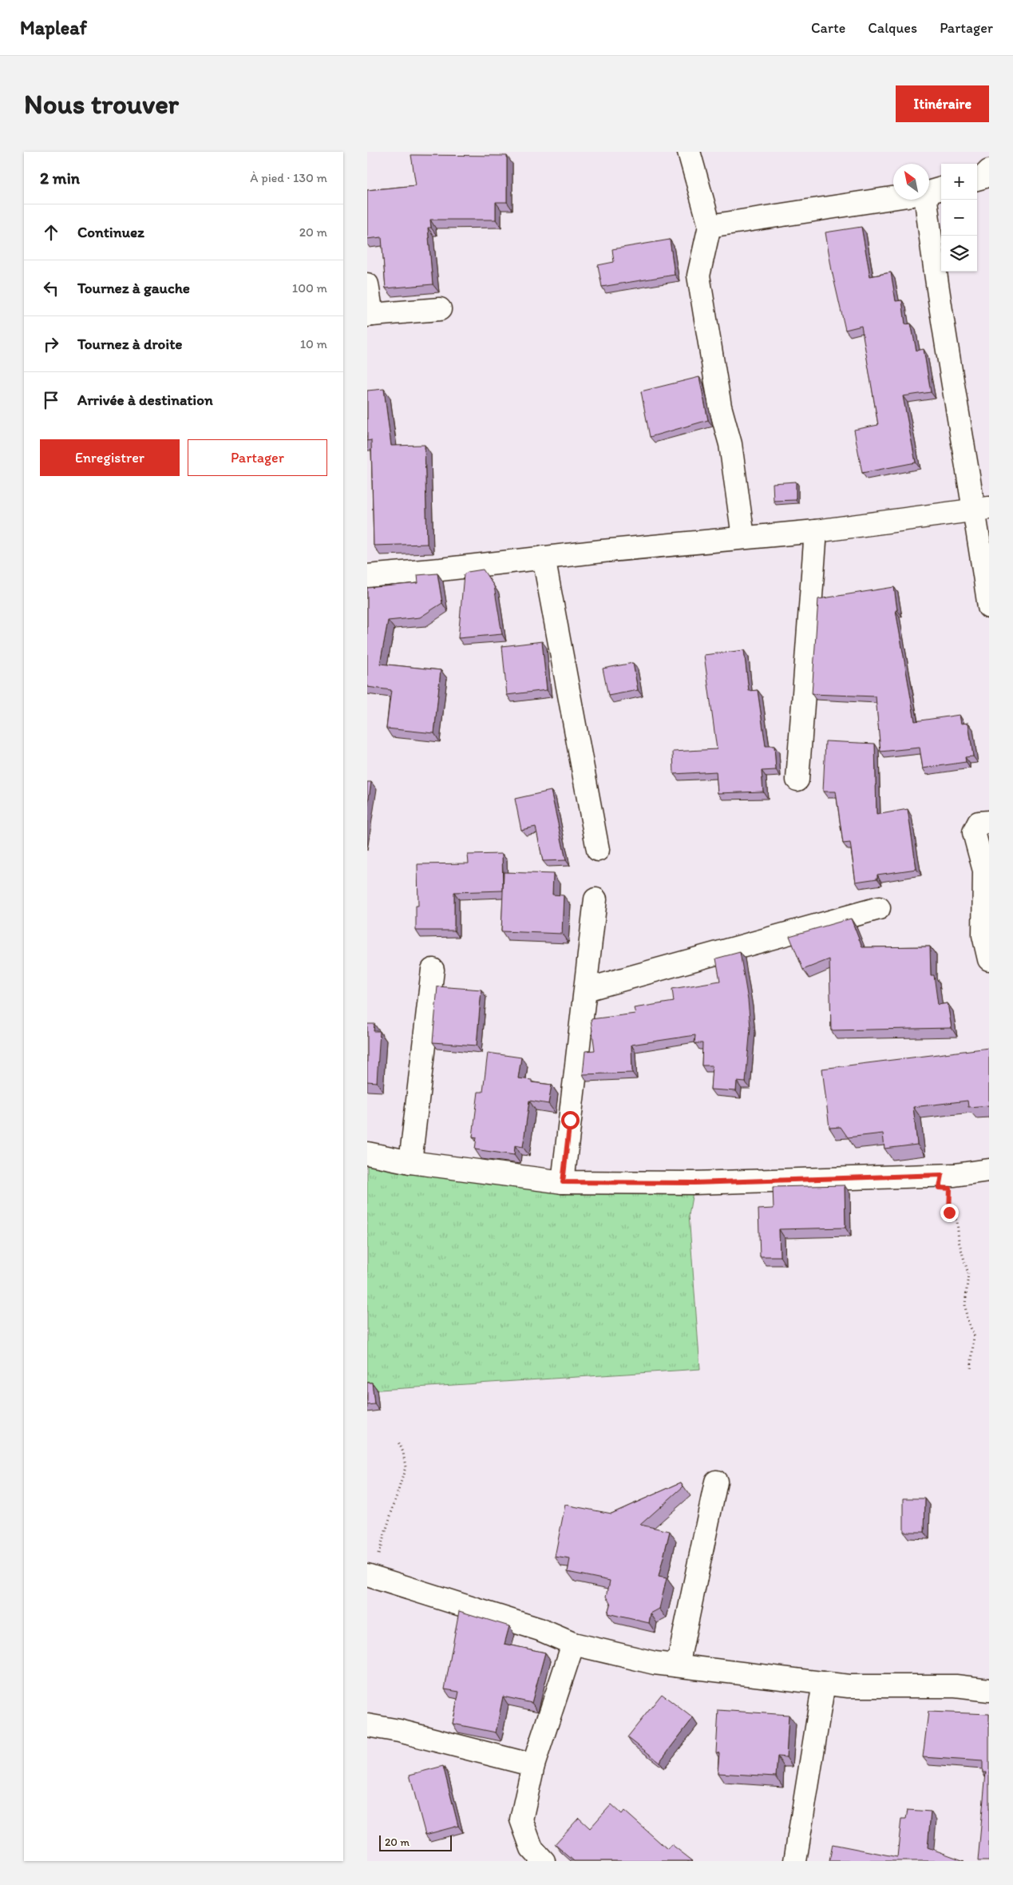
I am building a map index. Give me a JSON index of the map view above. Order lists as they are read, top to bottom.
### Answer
{
  "scale_bar": "20 m",
  "north": "top left",
  "page": {
    "header": "Mapleaf",
    "nav": ["Carte", "Calques", "Partager"],
    "buttons": [
      "Itinéraire",
      ["Enregistrer", "Partager"]
    ],
    "title": "Nous trouver",
    "heading": ["2 min", "À pied · 130 m"],
    "map_buttons": ["+", "−"],
    "list": [
      ["Continuez", "20 m"],
      ["Tournez à gauche", "100 m"],
      ["Tournez à droite", "10 m"],
      "Arrivée à destination"
    ],
    "scale": "20 m"
  }
}
